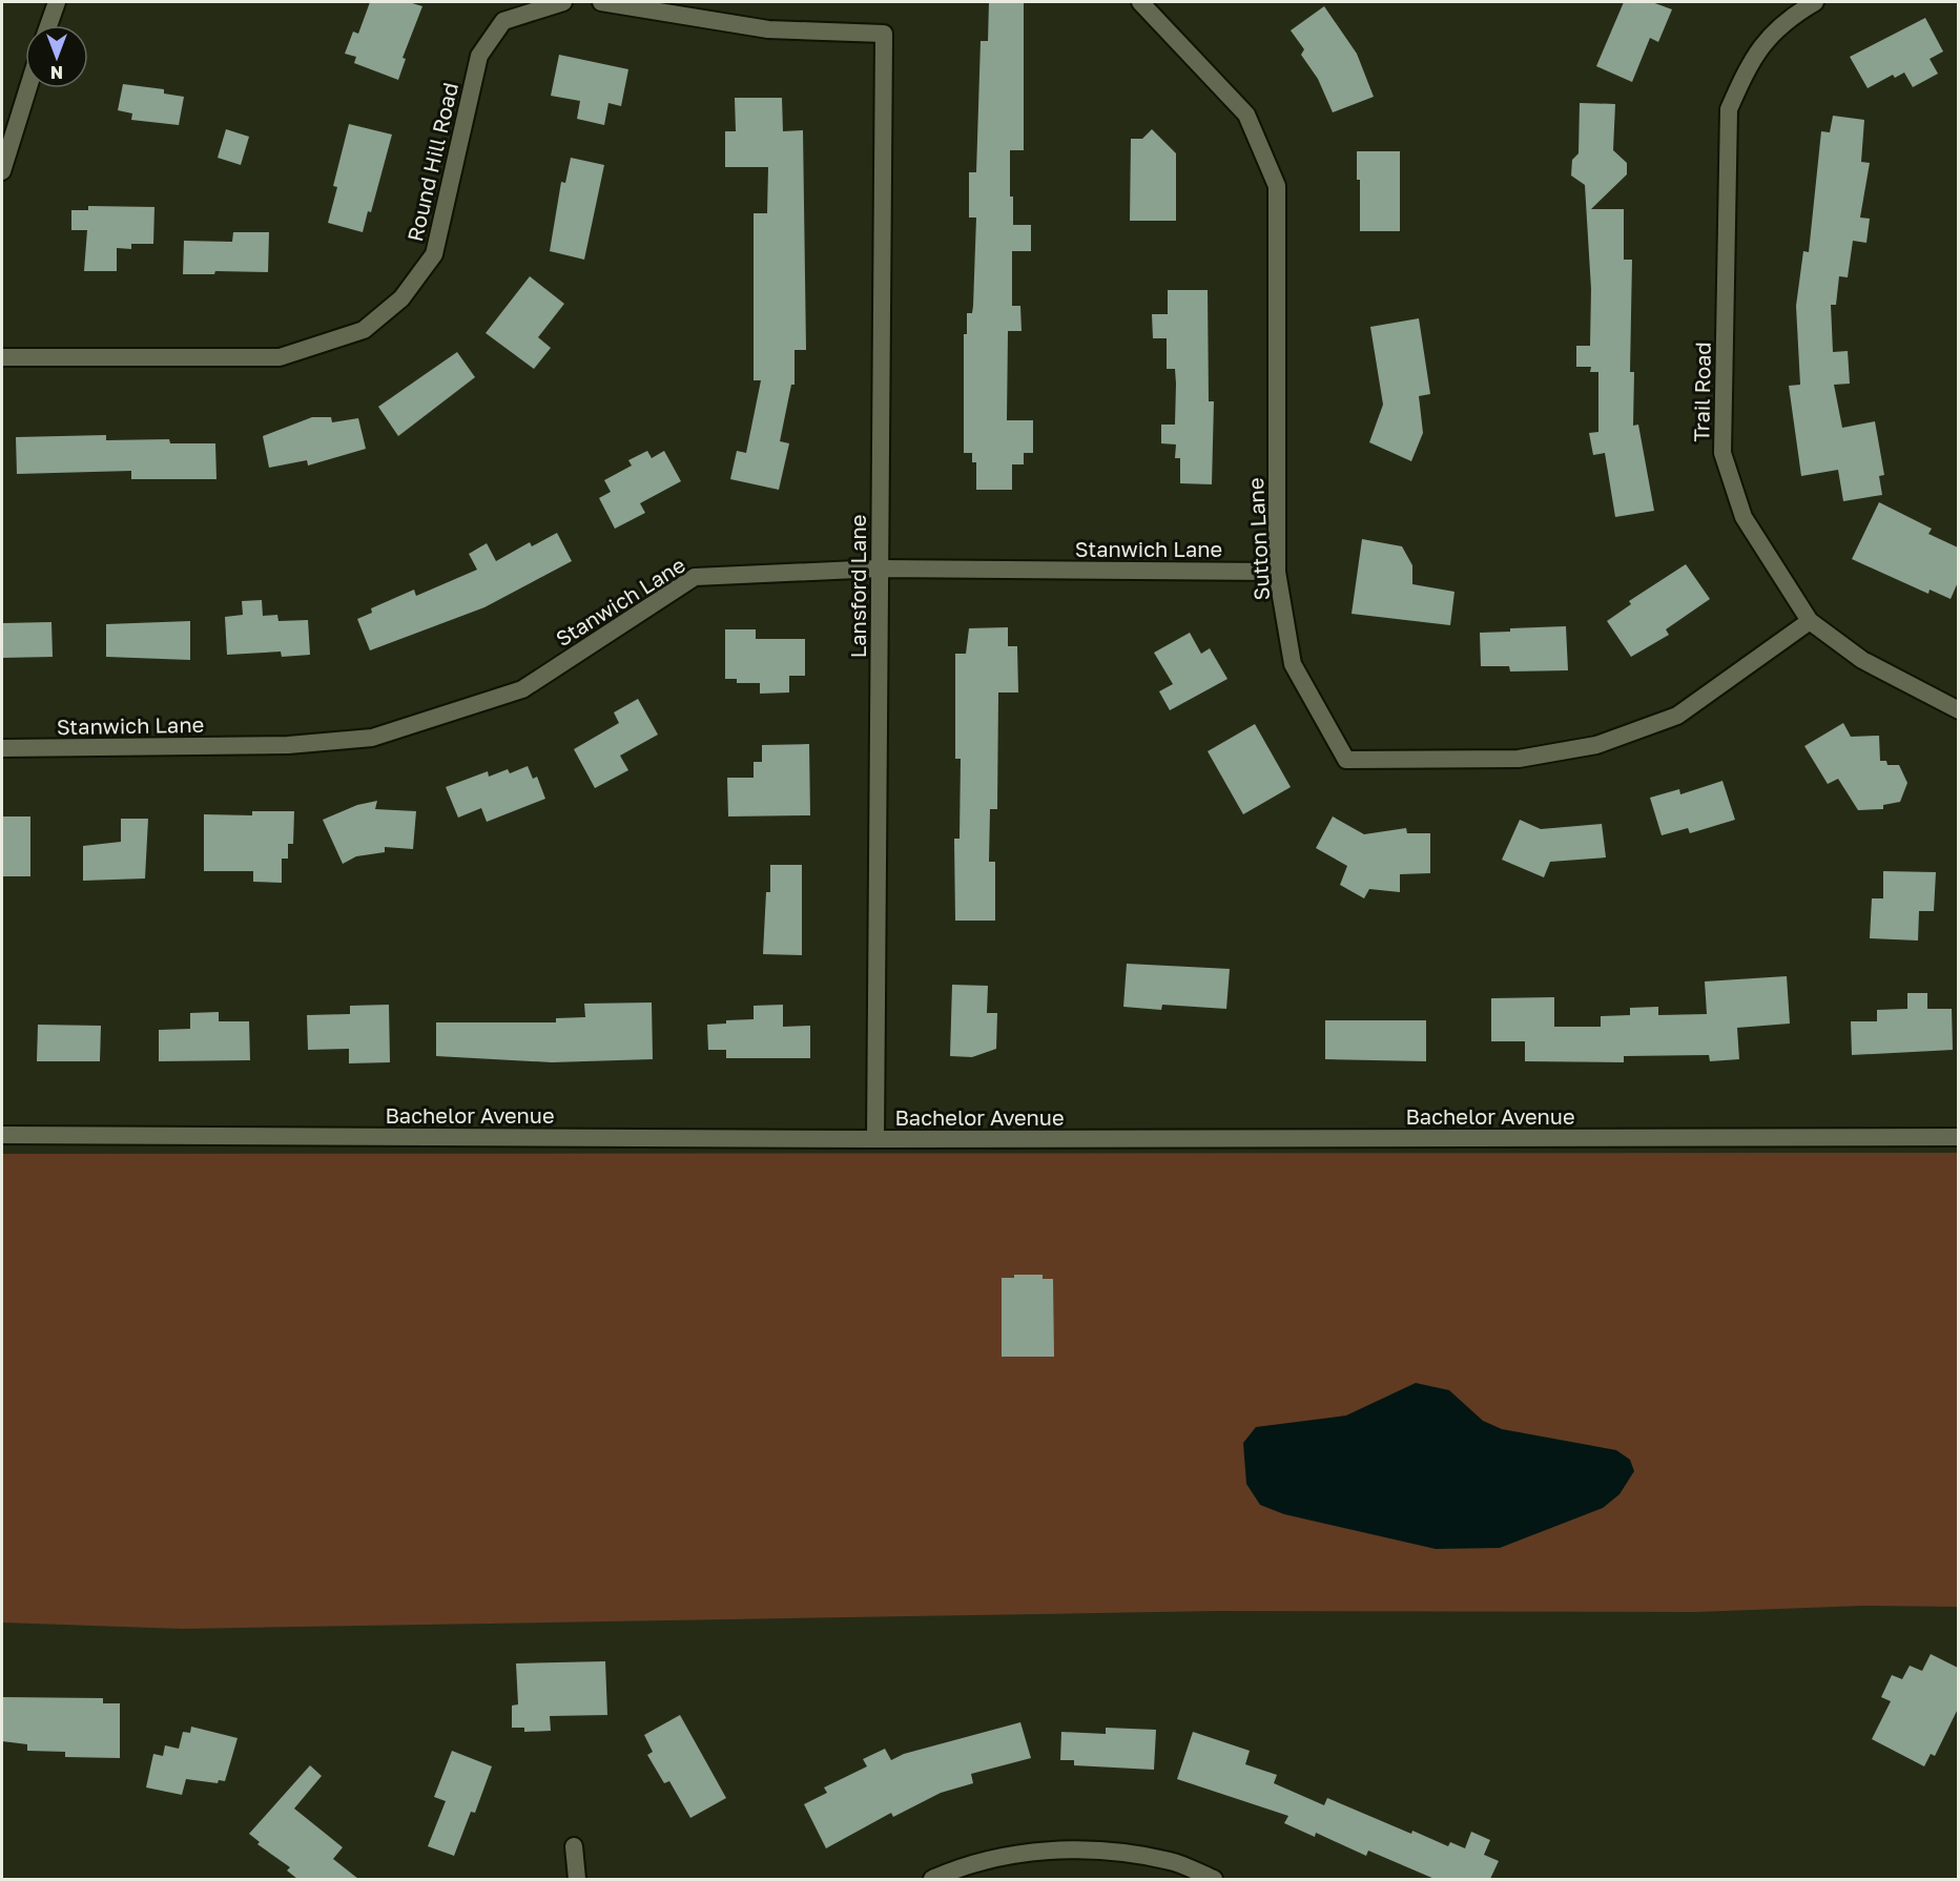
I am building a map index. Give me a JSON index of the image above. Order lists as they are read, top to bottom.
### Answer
{
  "streets": {
    "street": [
      "Round Hill Road",
      "Trail Road",
      "Sutton Lane",
      "Stanwich Lane",
      "Lansford Lane",
      "Bachelor Avenue"
    ]
  },
  "crossings": [
    ["Trail Road", "Sutton Lane"],
    ["Sutton Lane", "Stanwich Lane"],
    ["Stanwich Lane", "Lansford Lane"],
    ["Lansford Lane", "Bachelor Avenue"]
  ],
  "north": "bottom"
}
